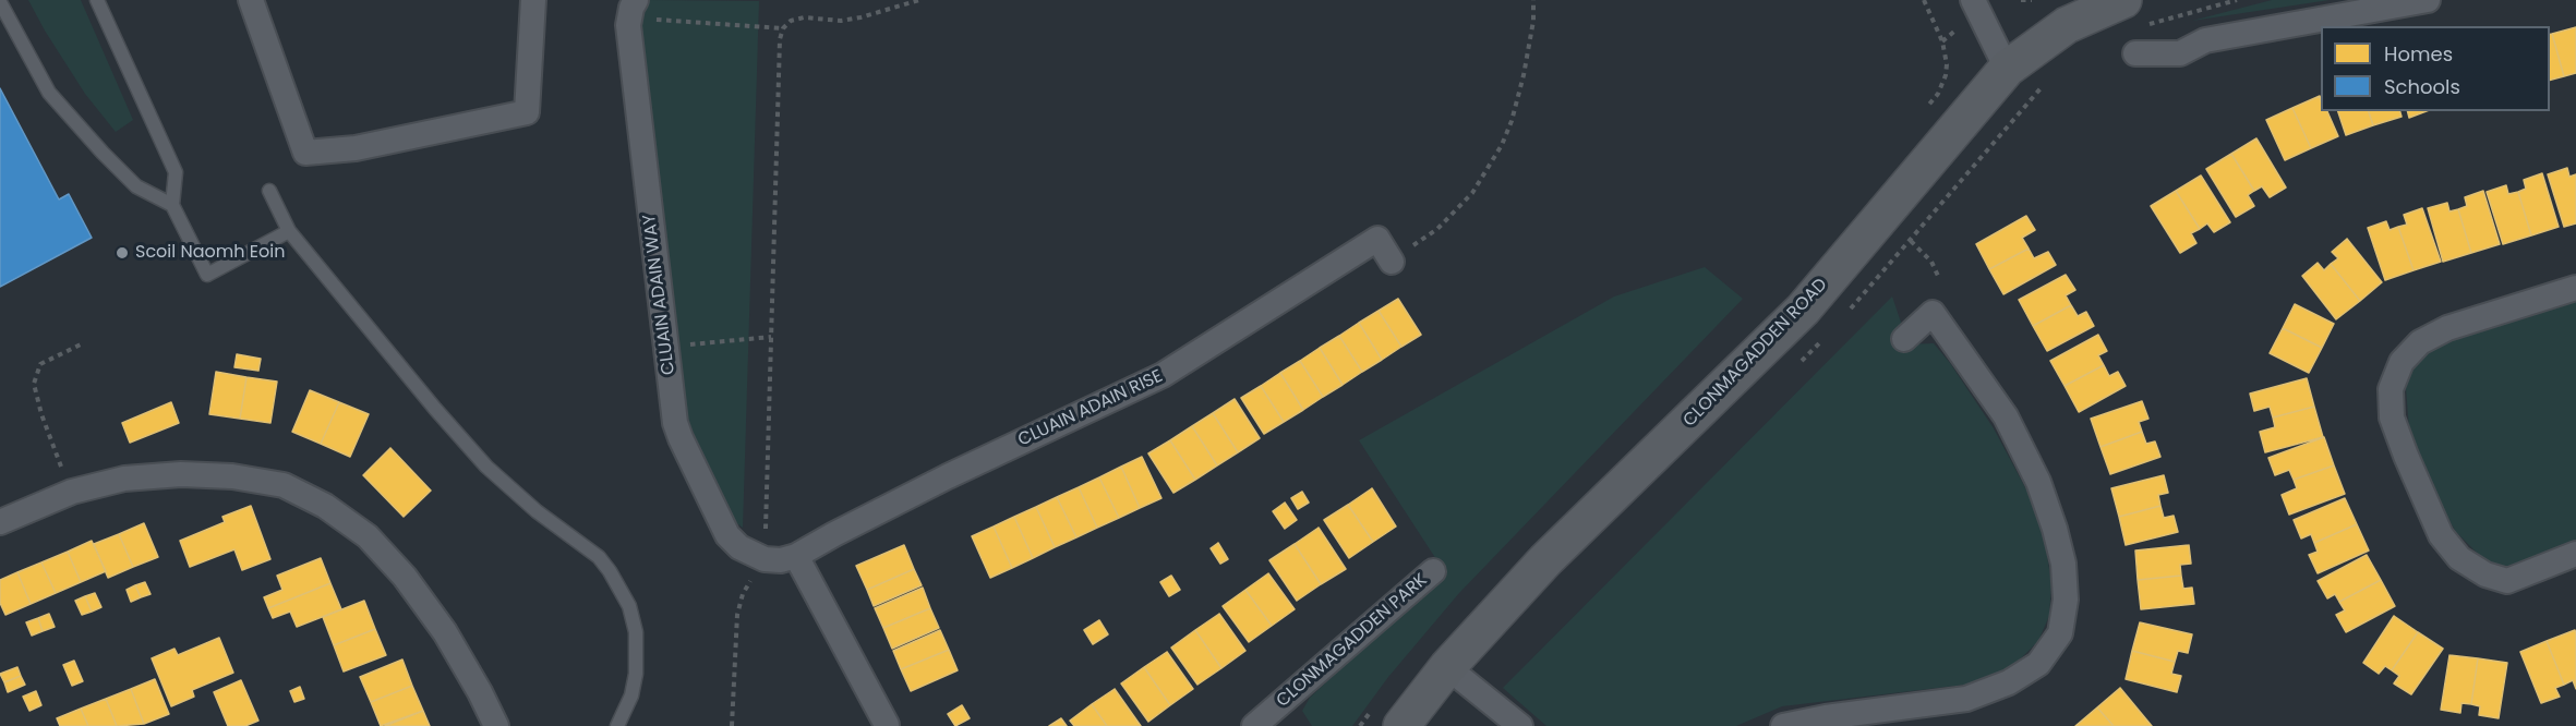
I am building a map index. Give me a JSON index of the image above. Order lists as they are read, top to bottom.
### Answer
{
  "streets": {
    "street": [
      "CLUAIN ADAIN WAY",
      "CLONMAGADDEN ROAD",
      "CLUAIN ADAIN RISE",
      "CLONMAGADDEN PARK"
    ]
  },
  "crossings": [
    ["CLUAIN ADAIN WAY", "CLUAIN ADAIN RISE"]
  ],
  "places": ["Scoil Naomh Eoin"],
  "legend": ["Homes", "Schools"]
}
